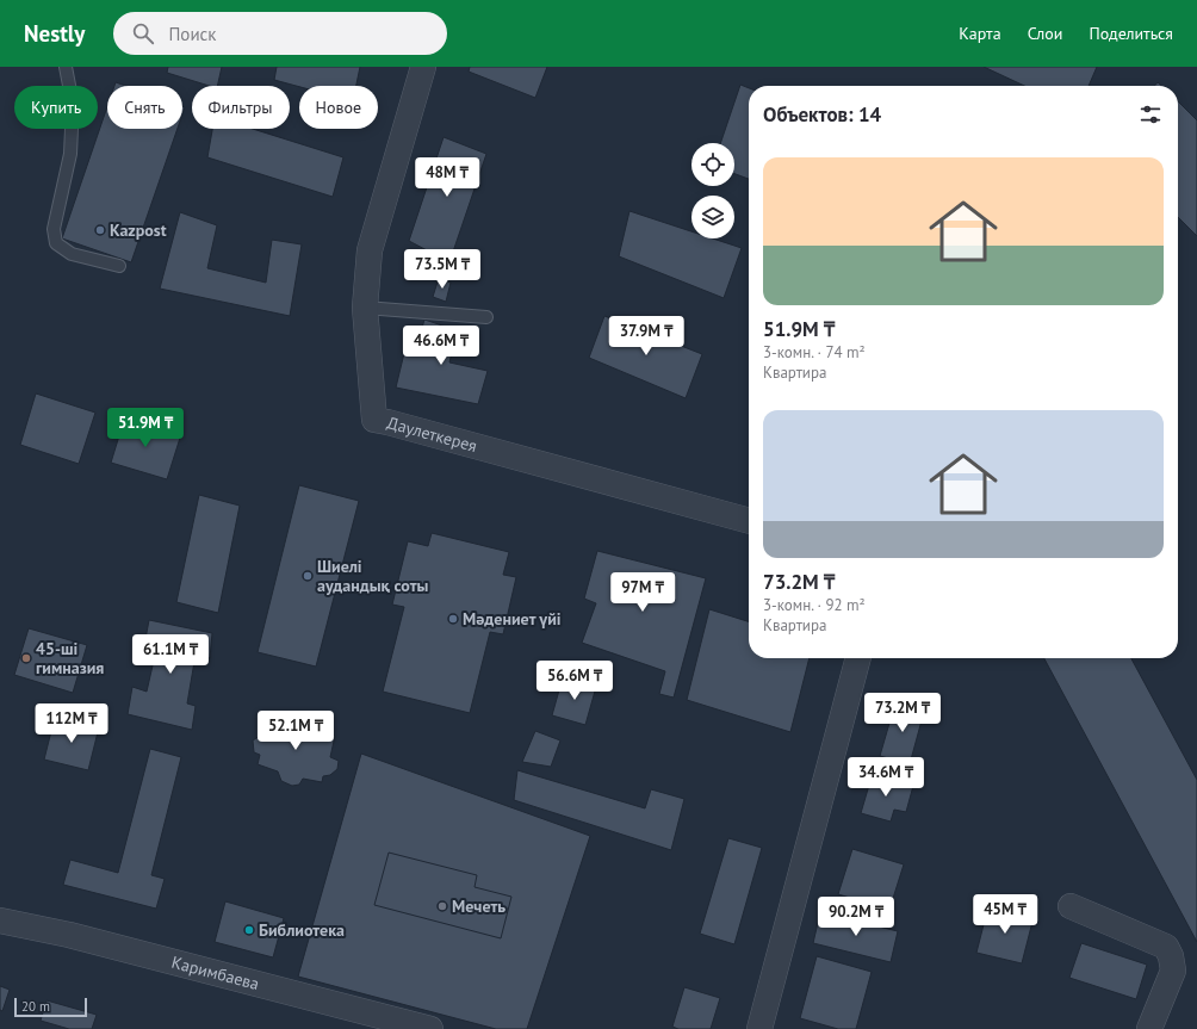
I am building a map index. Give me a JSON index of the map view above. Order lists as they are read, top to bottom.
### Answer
{
  "streets": {
    "street": ["Даулеткерея", "Каримбаева"]
  },
  "places": [
    "Kazpost",
    "Шиелі аудандық соты",
    "Мәдениет үйі",
    "45-ші гимназия",
    "Мечеть",
    "Библиотека"
  ],
  "scale_bar": "20 m",
  "page": {
    "header": "Nestly",
    "search": "Поиск",
    "nav": ["Карта", "Слои", "Поделиться"],
    "chip": [
      "Купить",
      "Снять",
      "Фильтры",
      "Новое"
    ],
    "heading": "Объектов: 14",
    "list": [
      {
        "name": "51.9M ₸",
        "note": "3-комн. · 74 m² · Квартира"
      },
      {
        "name": "73.2M ₸",
        "note": "3-комн. · 92 m² · Квартира"
      }
    ],
    "price": [
      "48M ₸",
      "73.5M ₸",
      "37.9M ₸",
      "46.6M ₸",
      "51.9M ₸",
      "97M ₸",
      "61.1M ₸",
      "56.6M ₸",
      "73.2M ₸",
      "112M ₸",
      "52.1M ₸",
      "34.6M ₸",
      "45M ₸",
      "90.2M ₸"
    ],
    "scale": "20 m"
  }
}
